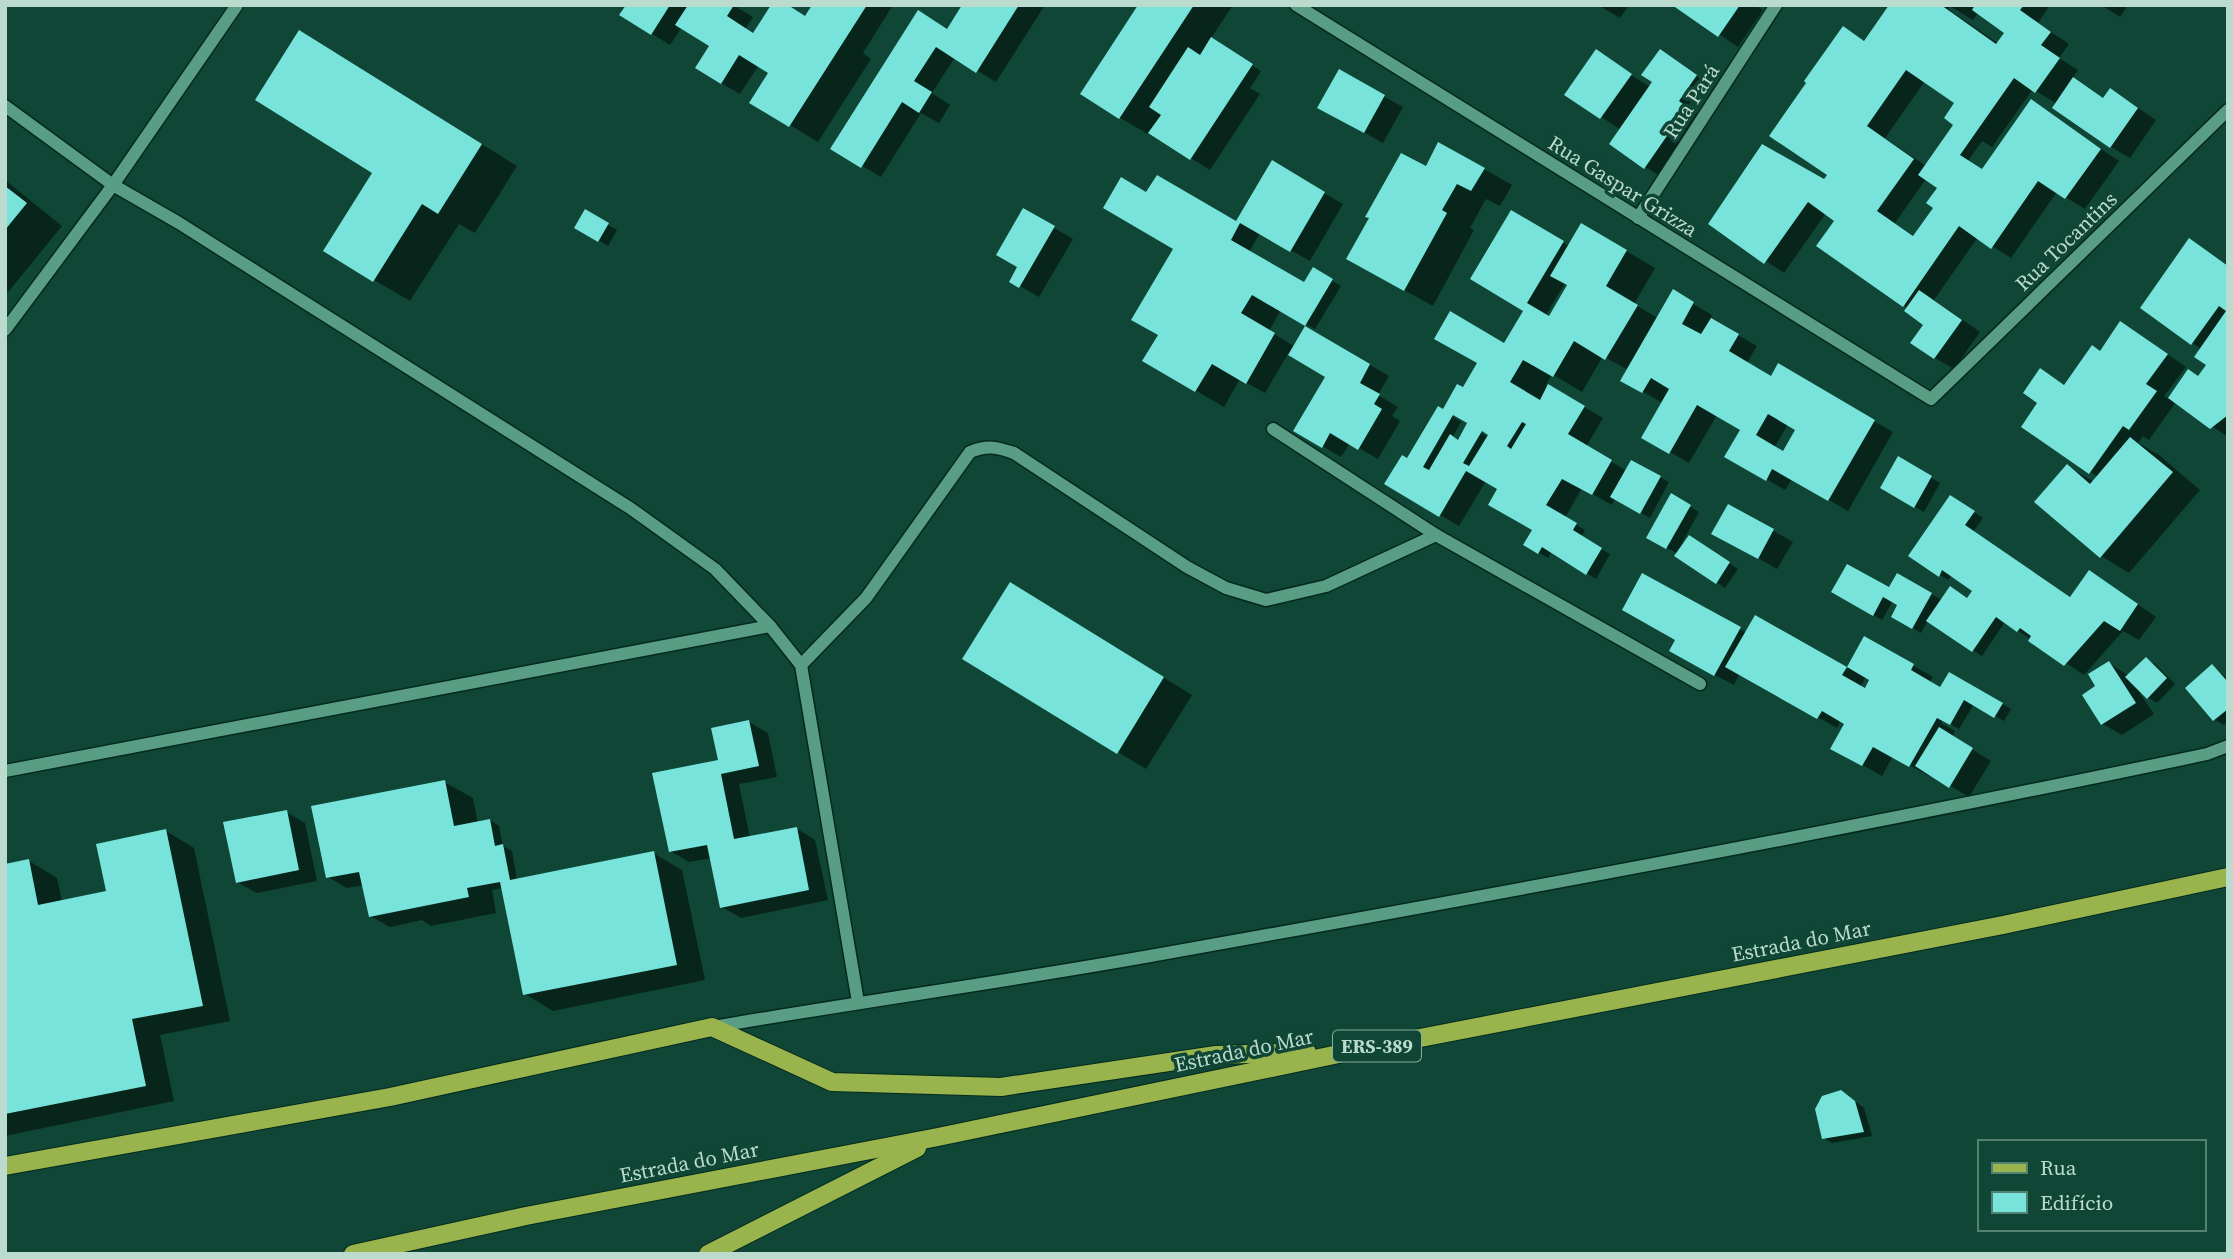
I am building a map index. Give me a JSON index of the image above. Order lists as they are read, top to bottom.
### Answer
{
  "streets": {
    "main road": ["Estrada do Mar", "ERS-389"],
    "street": ["Rua Pará", "Rua Gaspar Grizza", "Rua Tocantins"]
  },
  "crossings": [
    ["Rua Pará", "Rua Gaspar Grizza"],
    ["Rua Gaspar Grizza", "Rua Tocantins"]
  ],
  "legend": ["Rua", "Edifício"]
}
